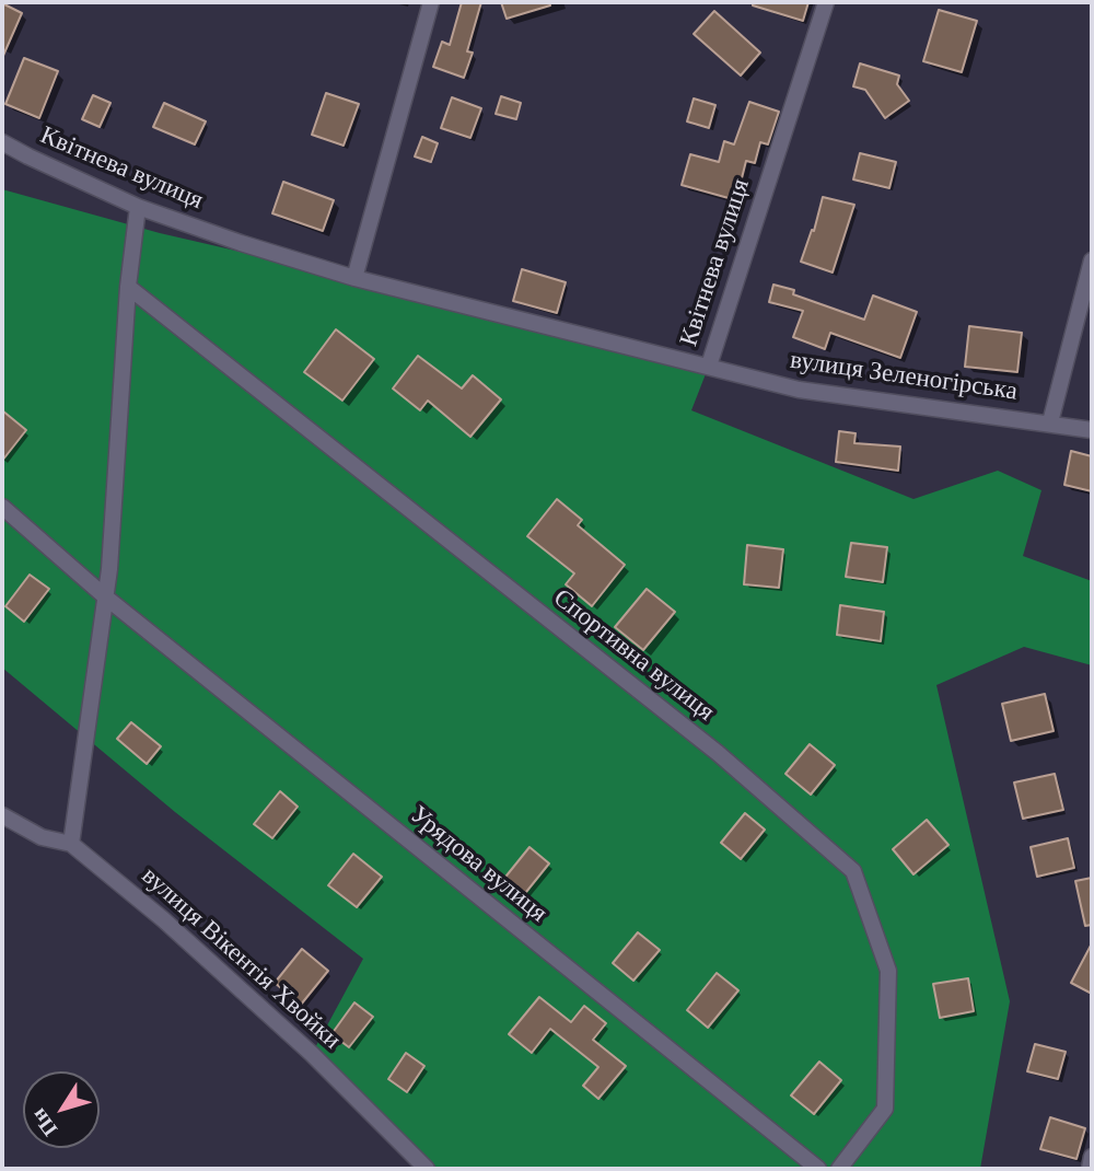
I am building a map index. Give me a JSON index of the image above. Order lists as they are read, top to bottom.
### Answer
{
  "streets": {
    "street": [
      "Квітнева вулиця",
      "вулиця Зеленогірська",
      "Спортивна вулиця",
      "Урядова вулиця",
      "вулиця Вікентія Хвойки"
    ]
  },
  "crossings": [
    ["Квітнева вулиця", "вулиця Зеленогірська"]
  ],
  "north": "bottom left"
}
